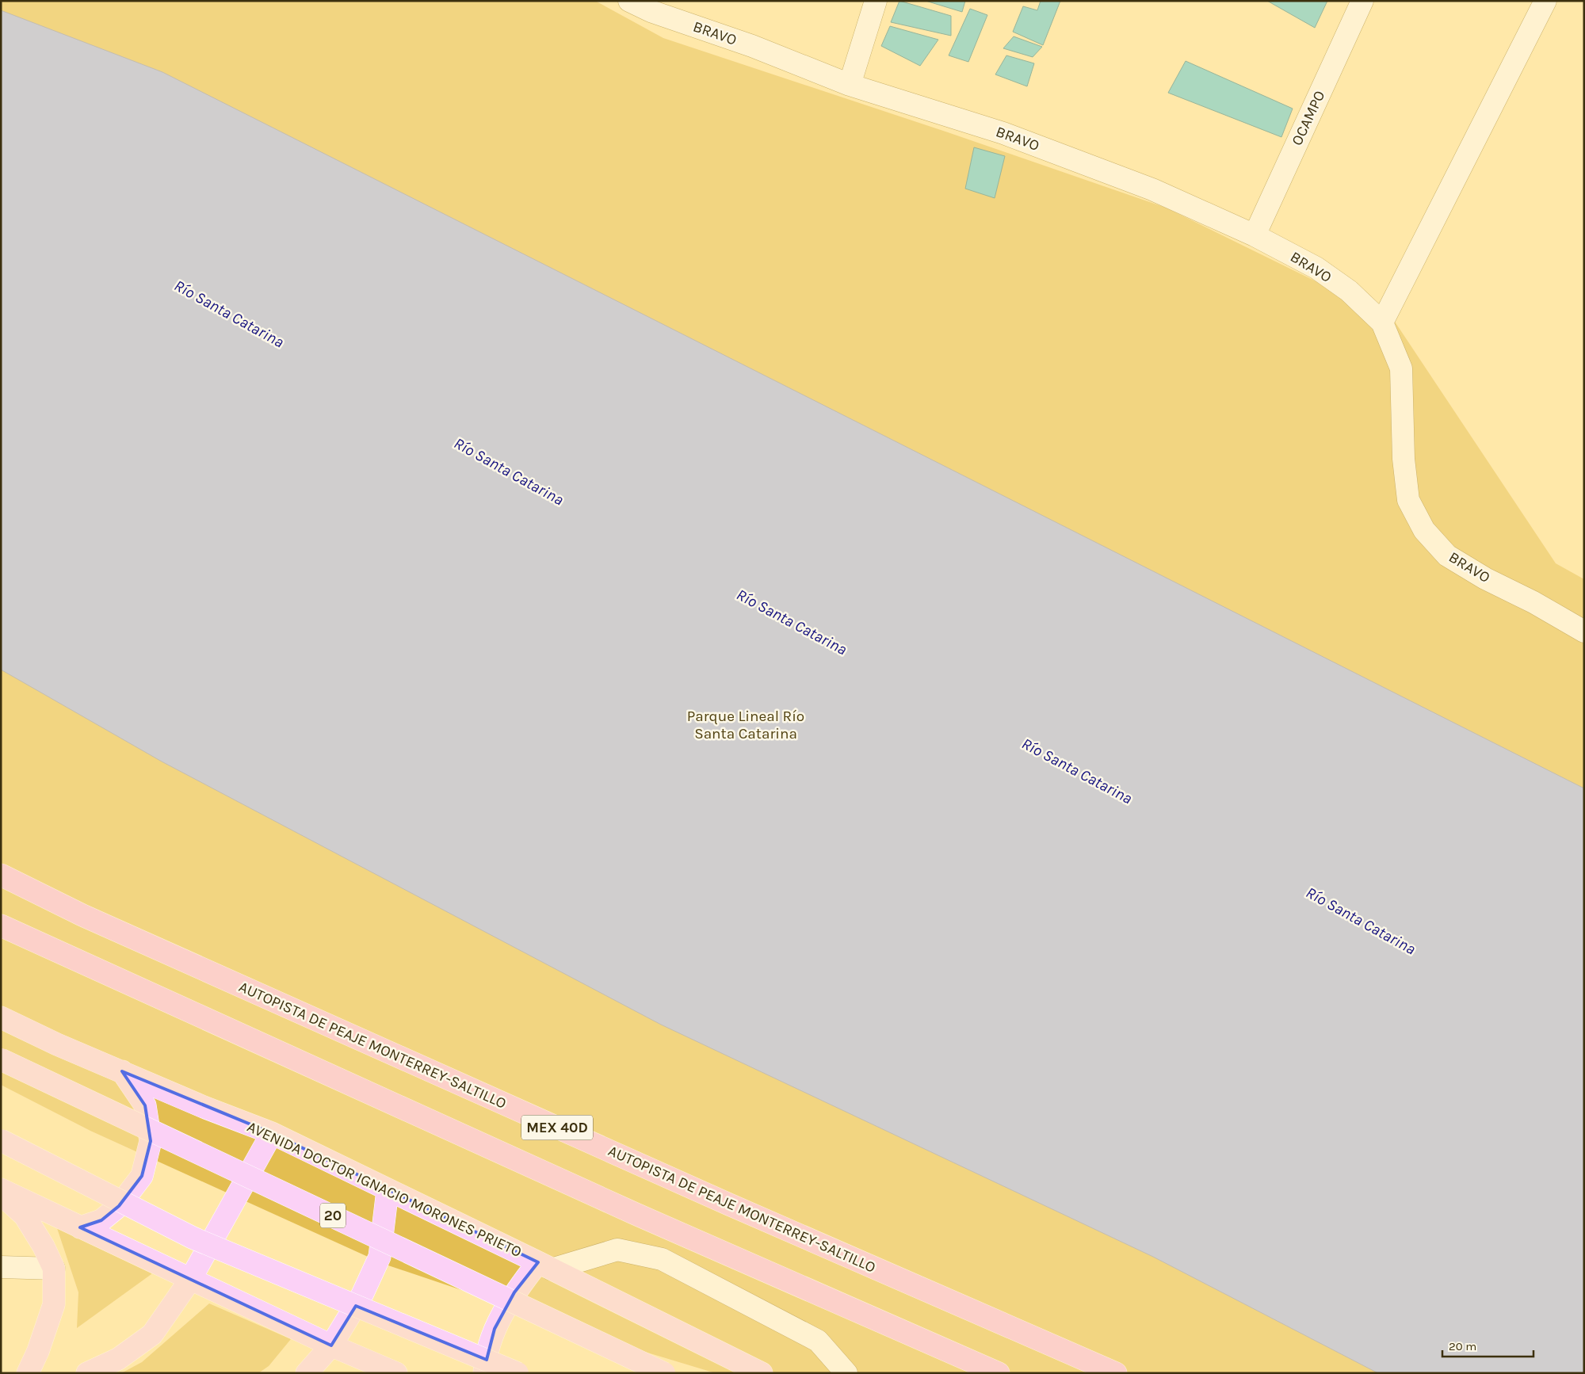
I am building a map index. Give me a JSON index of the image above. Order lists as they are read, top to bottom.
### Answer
{
  "streets": {
    "highway": ["AUTOPISTA DE PEAJE MONTERREY-SALTILLO", "MEX 40D"],
    "main road": ["AVENIDA DOCTOR IGNACIO MORONES PRIETO", "20"],
    "street": ["BRAVO", "OCAMPO"]
  },
  "crossings": [
    ["BRAVO", "OCAMPO"]
  ],
  "water": ["Río Santa Catarina"],
  "parks": ["Parque Lineal Río Santa Catarina"],
  "scale_bar": "20 m"
}
